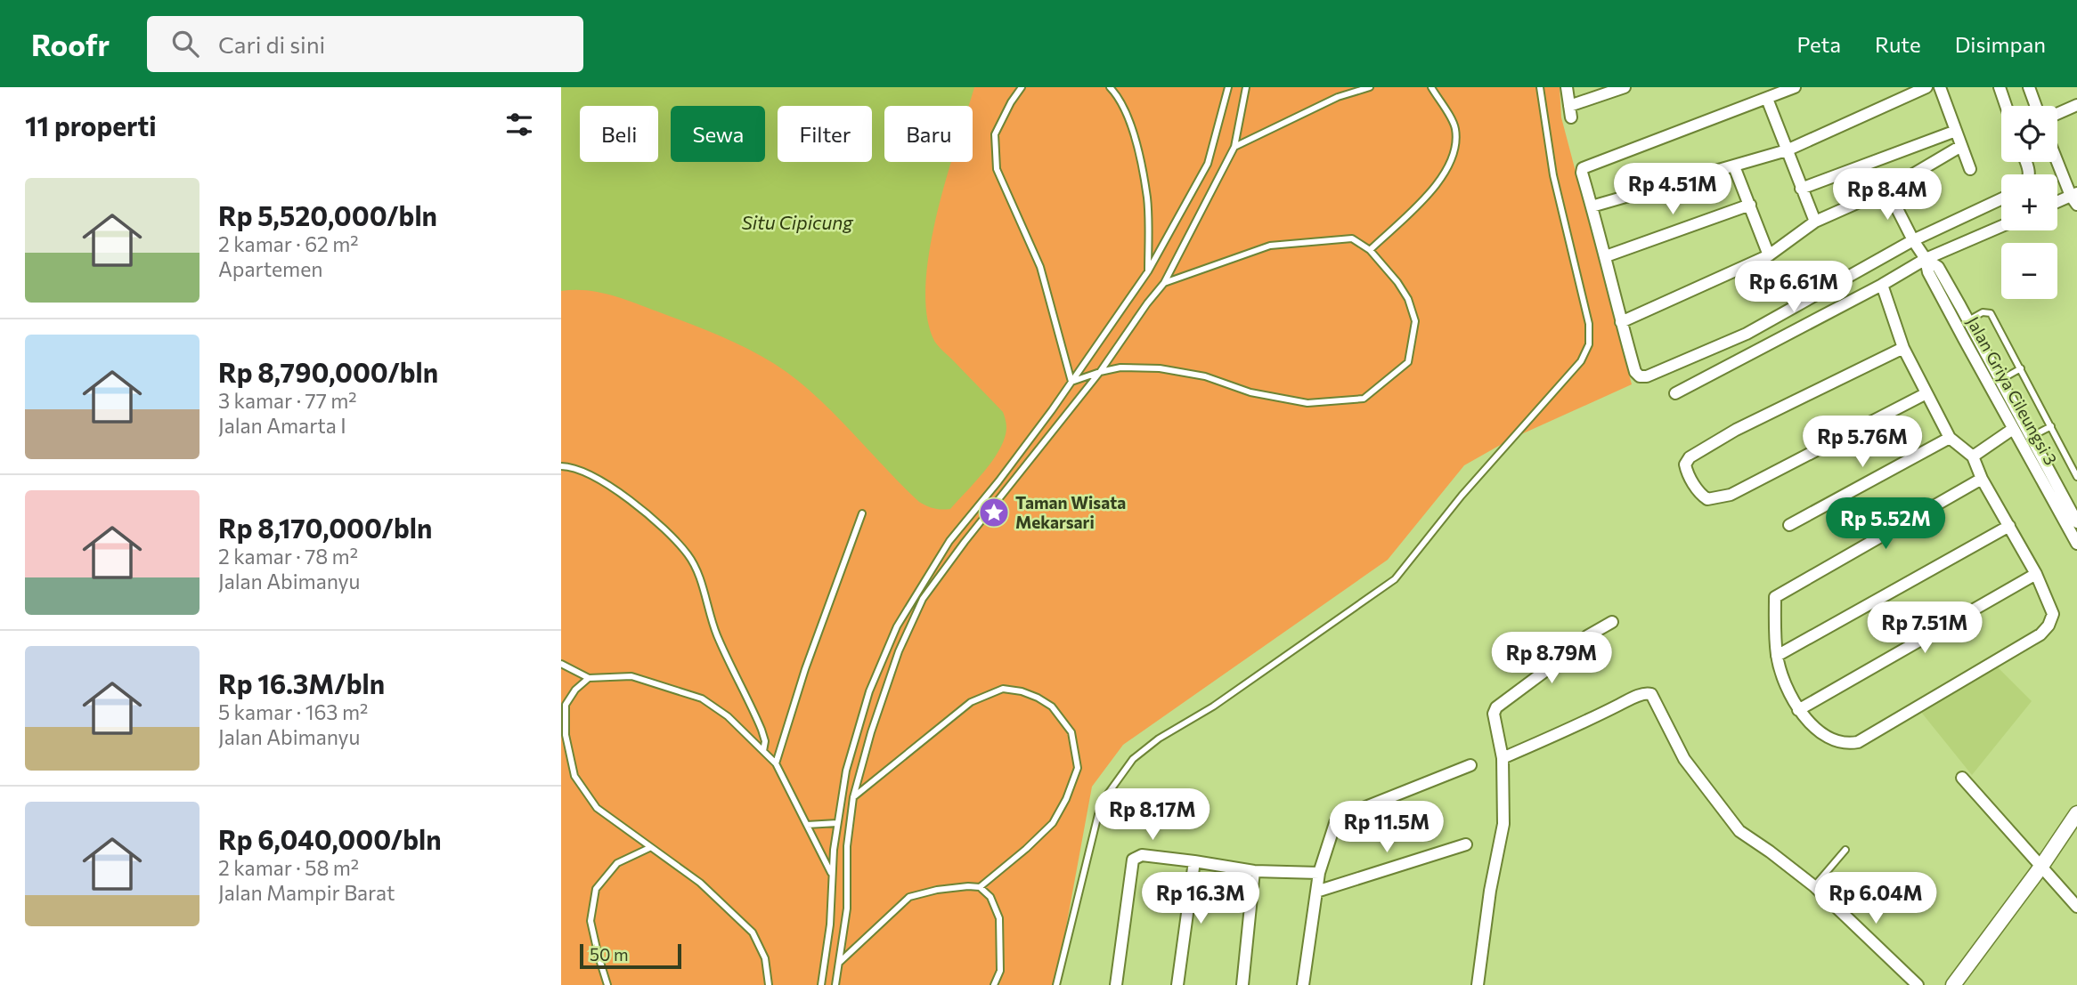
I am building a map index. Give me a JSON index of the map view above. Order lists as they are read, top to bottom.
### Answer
{
  "streets": {
    "street": ["Jalan Griya Cileungsi 3"]
  },
  "water": ["Situ Cipicung"],
  "places": {
    "place": ["Taman Wisata Mekarsari"]
  },
  "scale_bar": "50 m",
  "page": {
    "header": "Roofr",
    "search": "Cari di sini",
    "nav": ["Peta", "Rute", "Disimpan"],
    "heading": "11 properti",
    "map_buttons": ["+", "−"],
    "chip": [
      "Beli",
      "Sewa",
      "Filter",
      "Baru"
    ],
    "list": [
      {
        "name": "Rp 5,520,000/bln",
        "note": "2 kamar · 62 m² · Apartemen"
      },
      {
        "name": "Rp 8,790,000/bln",
        "note": "3 kamar · 77 m² · Jalan Amarta I"
      },
      {
        "name": "Rp 8,170,000/bln",
        "note": "2 kamar · 78 m² · Jalan Abimanyu"
      },
      {
        "name": "Rp 16.3M/bln",
        "note": "5 kamar · 163 m² · Jalan Abimanyu"
      },
      {
        "name": "Rp 6,040,000/bln",
        "note": "2 kamar · 58 m² · Jalan Mampir Barat"
      }
    ],
    "price": [
      "Rp 4.51M",
      "Rp 8.4M",
      "Rp 6.61M",
      "Rp 5.76M",
      "Rp 5.52M",
      "Rp 7.51M",
      "Rp 8.79M",
      "Rp 8.17M",
      "Rp 11.5M",
      "Rp 16.3M",
      "Rp 6.04M"
    ],
    "scale": "50 m"
  }
}
